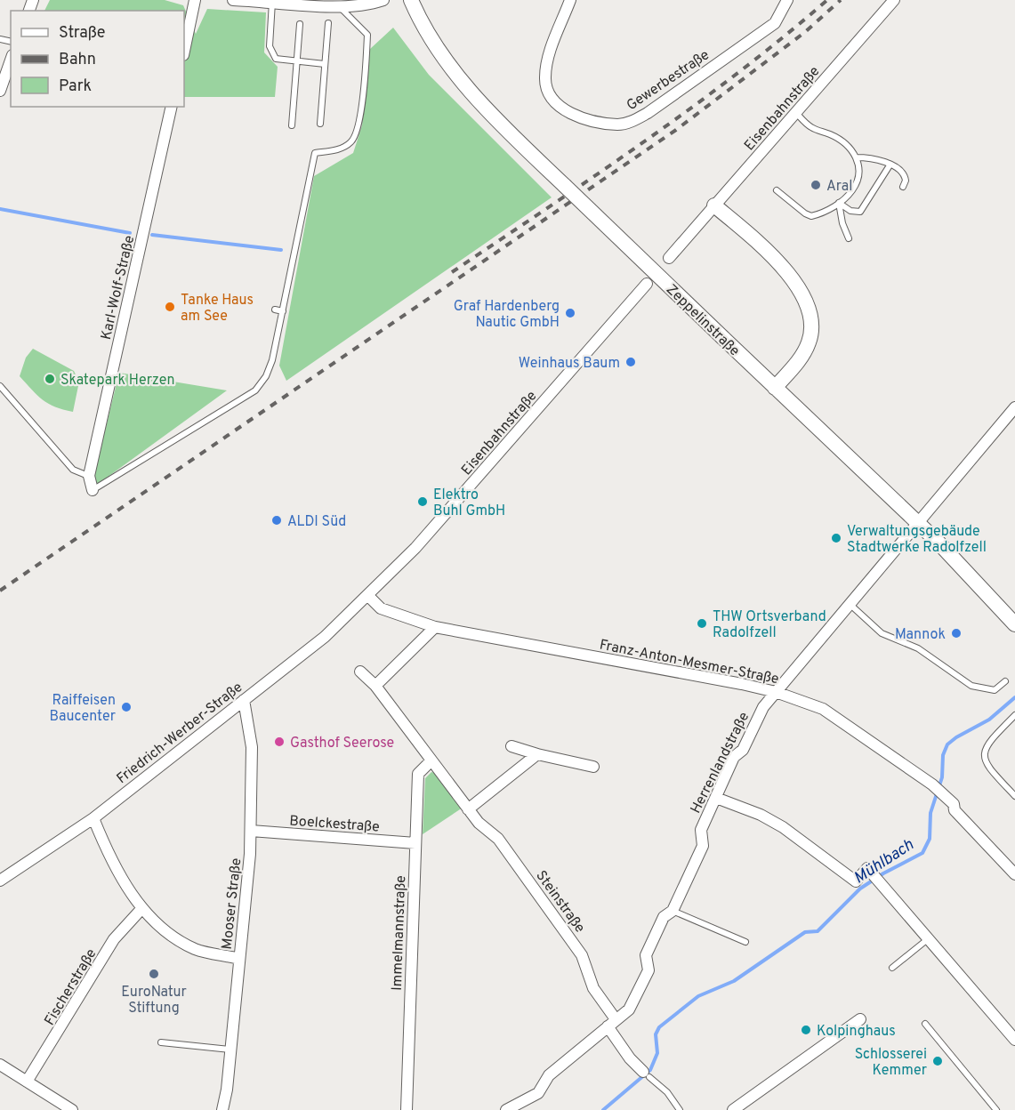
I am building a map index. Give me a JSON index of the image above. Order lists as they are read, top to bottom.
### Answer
{
  "streets": {
    "main road": ["Zeppelinstraße"],
    "street": [
      "Gewerbestraße",
      "Eisenbahnstraße",
      "Karl-Wolf-Straße",
      "Franz-Anton-Mesmer-Straße",
      "Friedrich-Werber-Straße",
      "Herrenlandstraße",
      "Boelckestraße",
      "Steinstraße",
      "Mooser Straße",
      "Immelmannstraße",
      "Fischerstraße"
    ]
  },
  "crossings": [
    ["Eisenbahnstraße", "Franz-Anton-Mesmer-Straße"],
    ["Eisenbahnstraße", "Friedrich-Werber-Straße"],
    ["Zeppelinstraße", "Herrenlandstraße"],
    ["Franz-Anton-Mesmer-Straße", "Friedrich-Werber-Straße"],
    ["Franz-Anton-Mesmer-Straße", "Herrenlandstraße"],
    ["Friedrich-Werber-Straße", "Mooser Straße"],
    ["Herrenlandstraße", "Steinstraße"],
    ["Boelckestraße", "Mooser Straße"],
    ["Boelckestraße", "Immelmannstraße"],
    ["Steinstraße", "Immelmannstraße"]
  ],
  "water": ["Mühlbach"],
  "places": [
    "Aral",
    "Tanke Haus am See",
    "Graf Hardenberg Nautic GmbH",
    "Weinhaus Baum",
    "Skatepark Herzen",
    "Elektro Buhl GmbH",
    "ALDI Süd",
    "Verwaltungsgebäude Stadtwerke Radolfzell",
    "THW Ortsverband Radolfzell",
    "Mannok",
    "Raiffeisen Baucenter",
    "Gasthof Seerose",
    "EuroNatur Stiftung",
    "Kolpinghaus",
    "Schlosserei Kemmer"
  ],
  "legend": ["Straße", "Bahn", "Park"]
}
